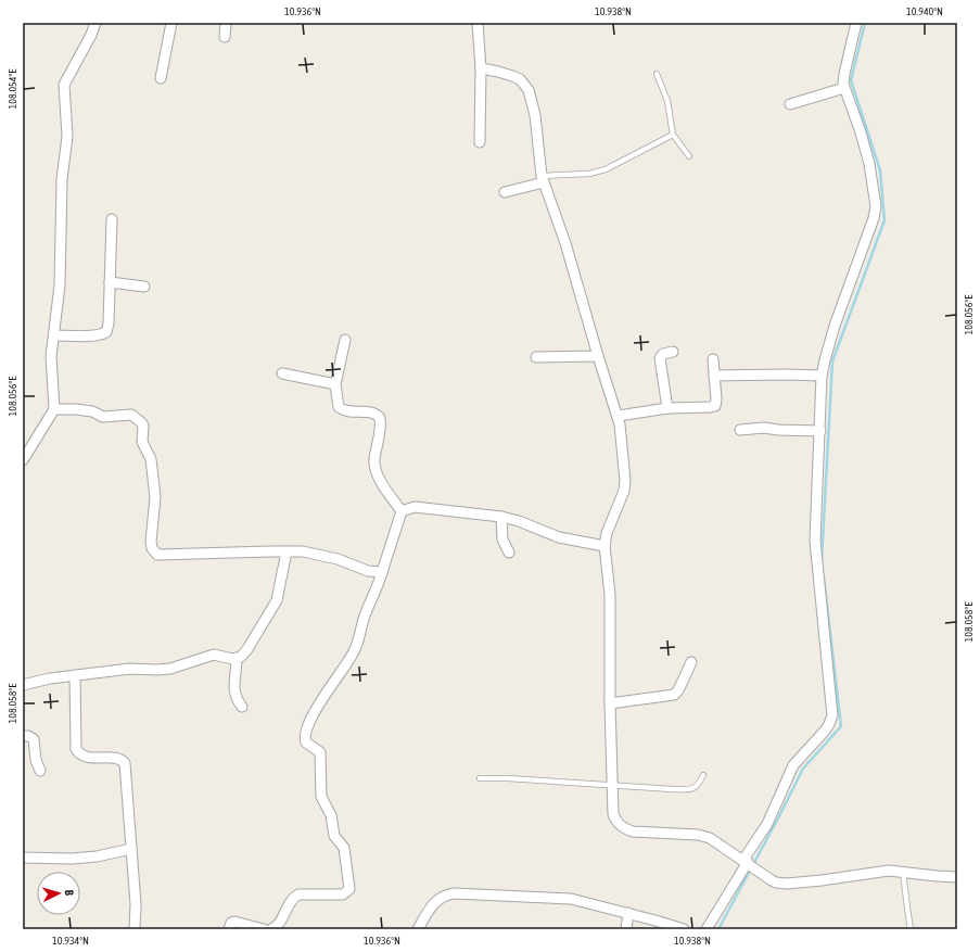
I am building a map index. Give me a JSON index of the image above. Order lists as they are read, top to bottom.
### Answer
{
  "north": "right",
  "coordinates": [
    "10.936°N",
    "10.938°N",
    "10.940°N",
    "108.054°E",
    "108.056°E",
    "108.058°E",
    "10.934°N"
  ]
}
